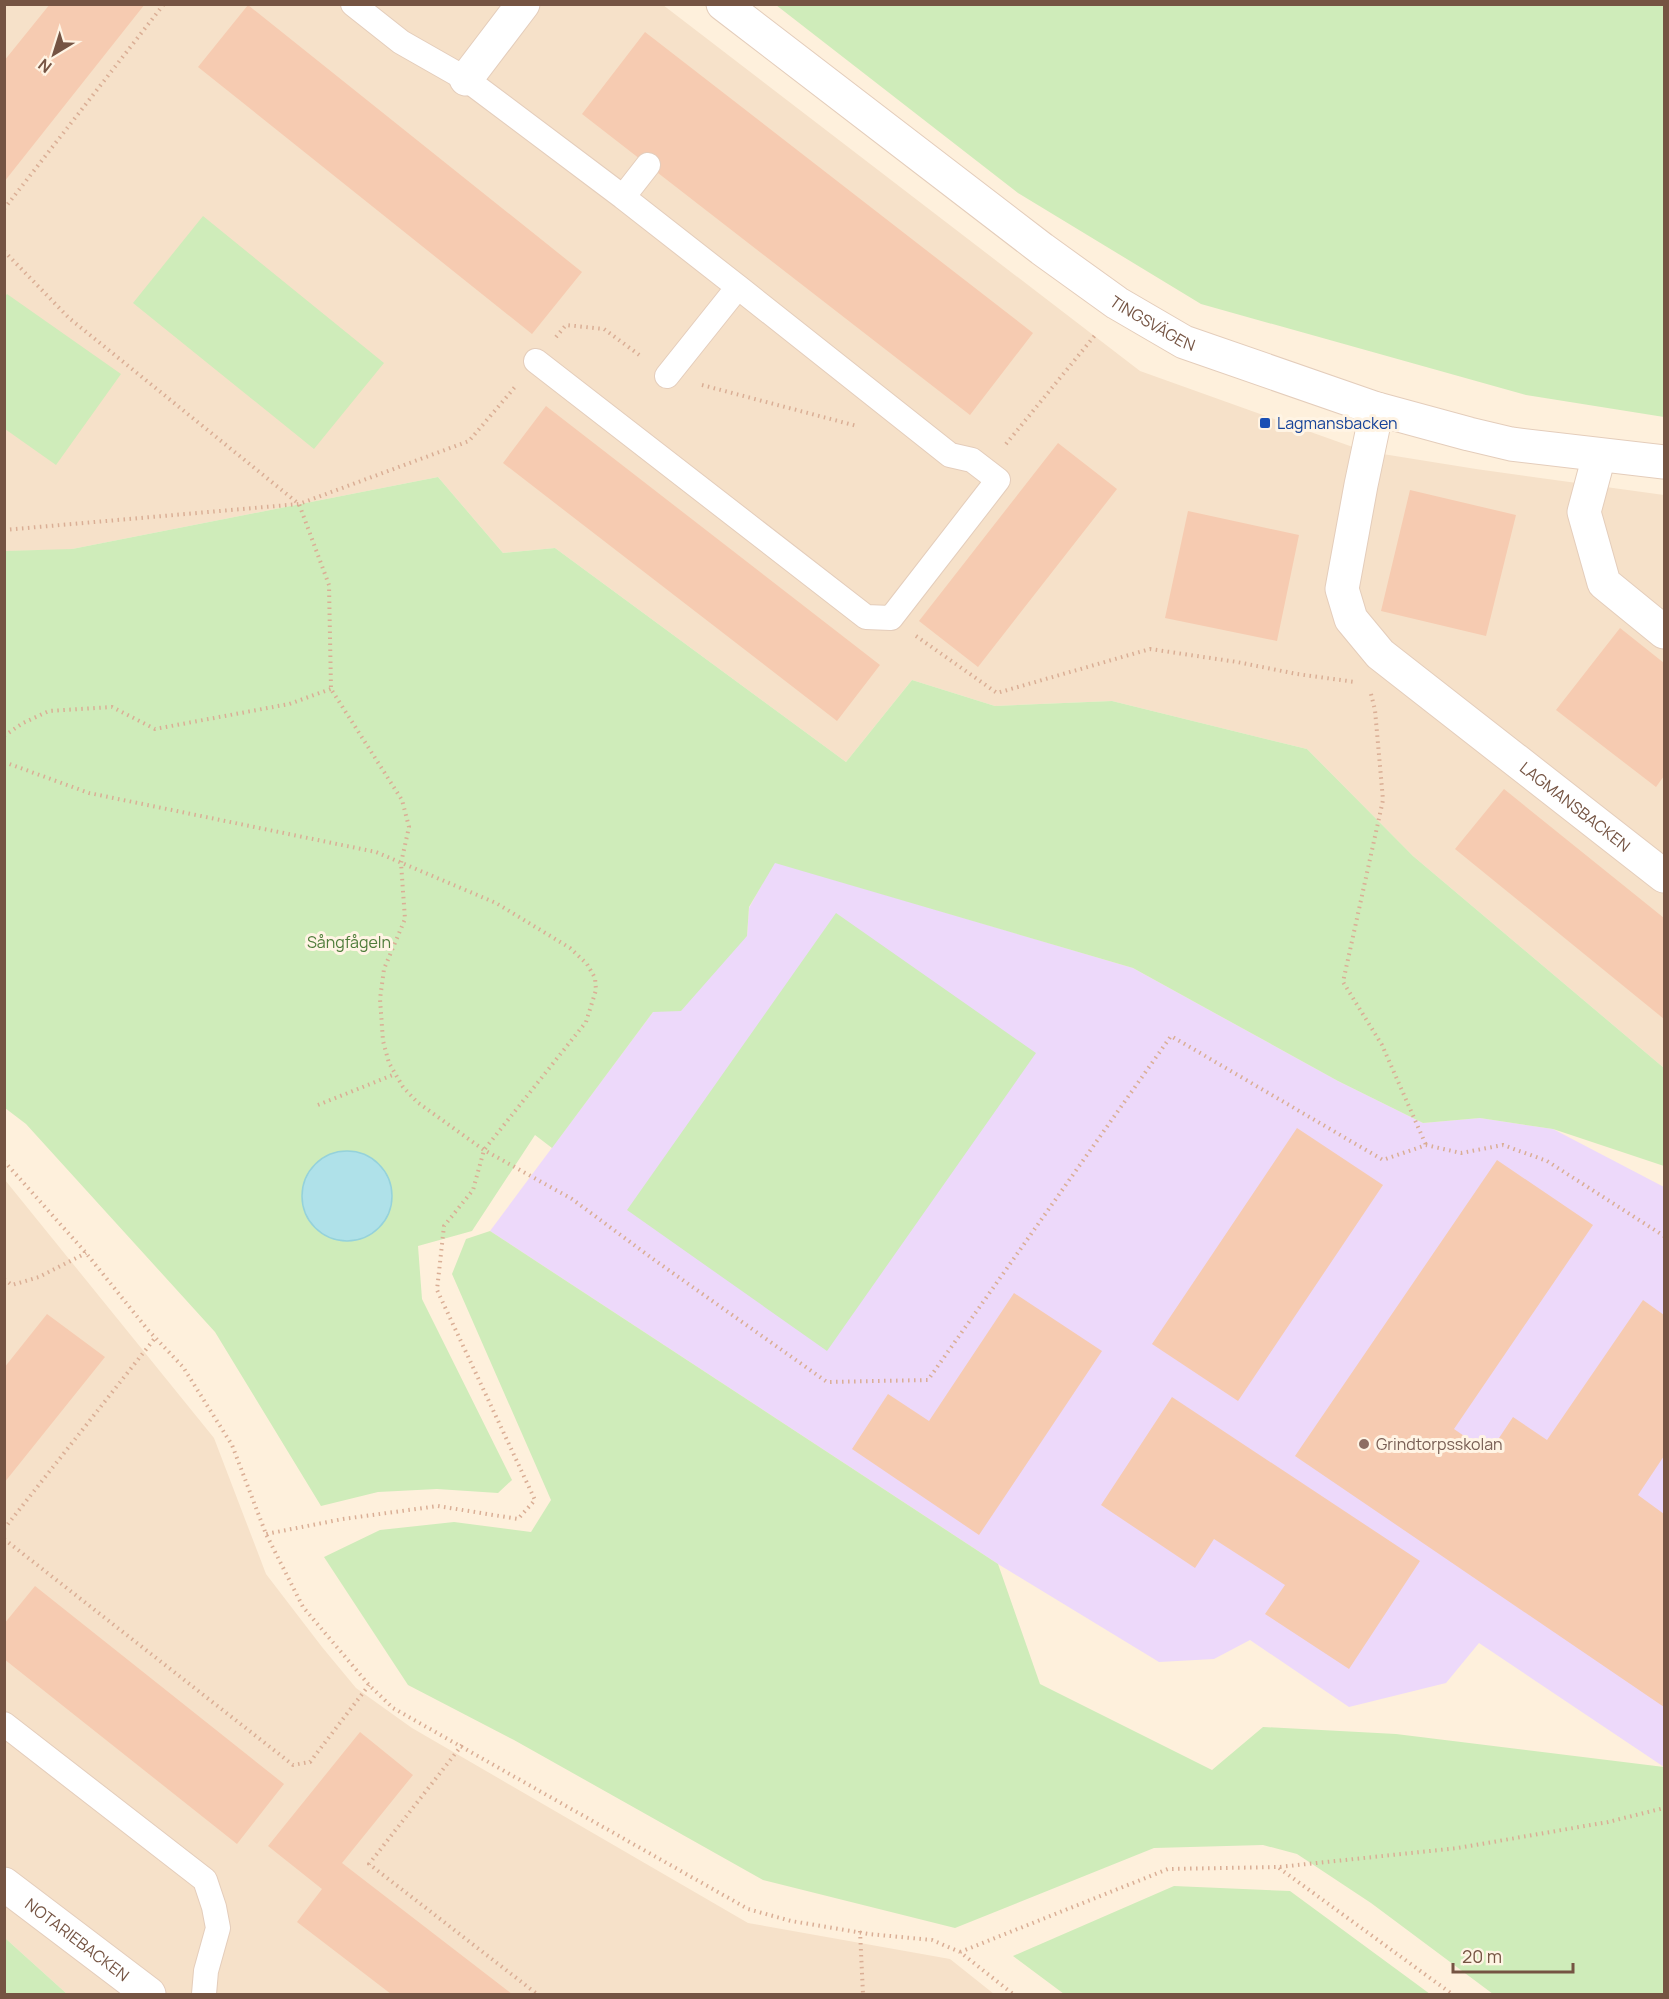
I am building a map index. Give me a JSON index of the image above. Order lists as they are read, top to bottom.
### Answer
{
  "streets": {
    "street": ["TINGSVÄGEN", "LAGMANSBACKEN", "NOTARIEBACKEN"]
  },
  "crossings": [
    ["TINGSVÄGEN", "LAGMANSBACKEN"]
  ],
  "parks": ["Sångfågeln"],
  "places": {
    "transit": ["Lagmansbacken"],
    "other": ["Grindtorpsskolan"]
  },
  "scale_bar": "20 m",
  "north": "bottom left"
}
